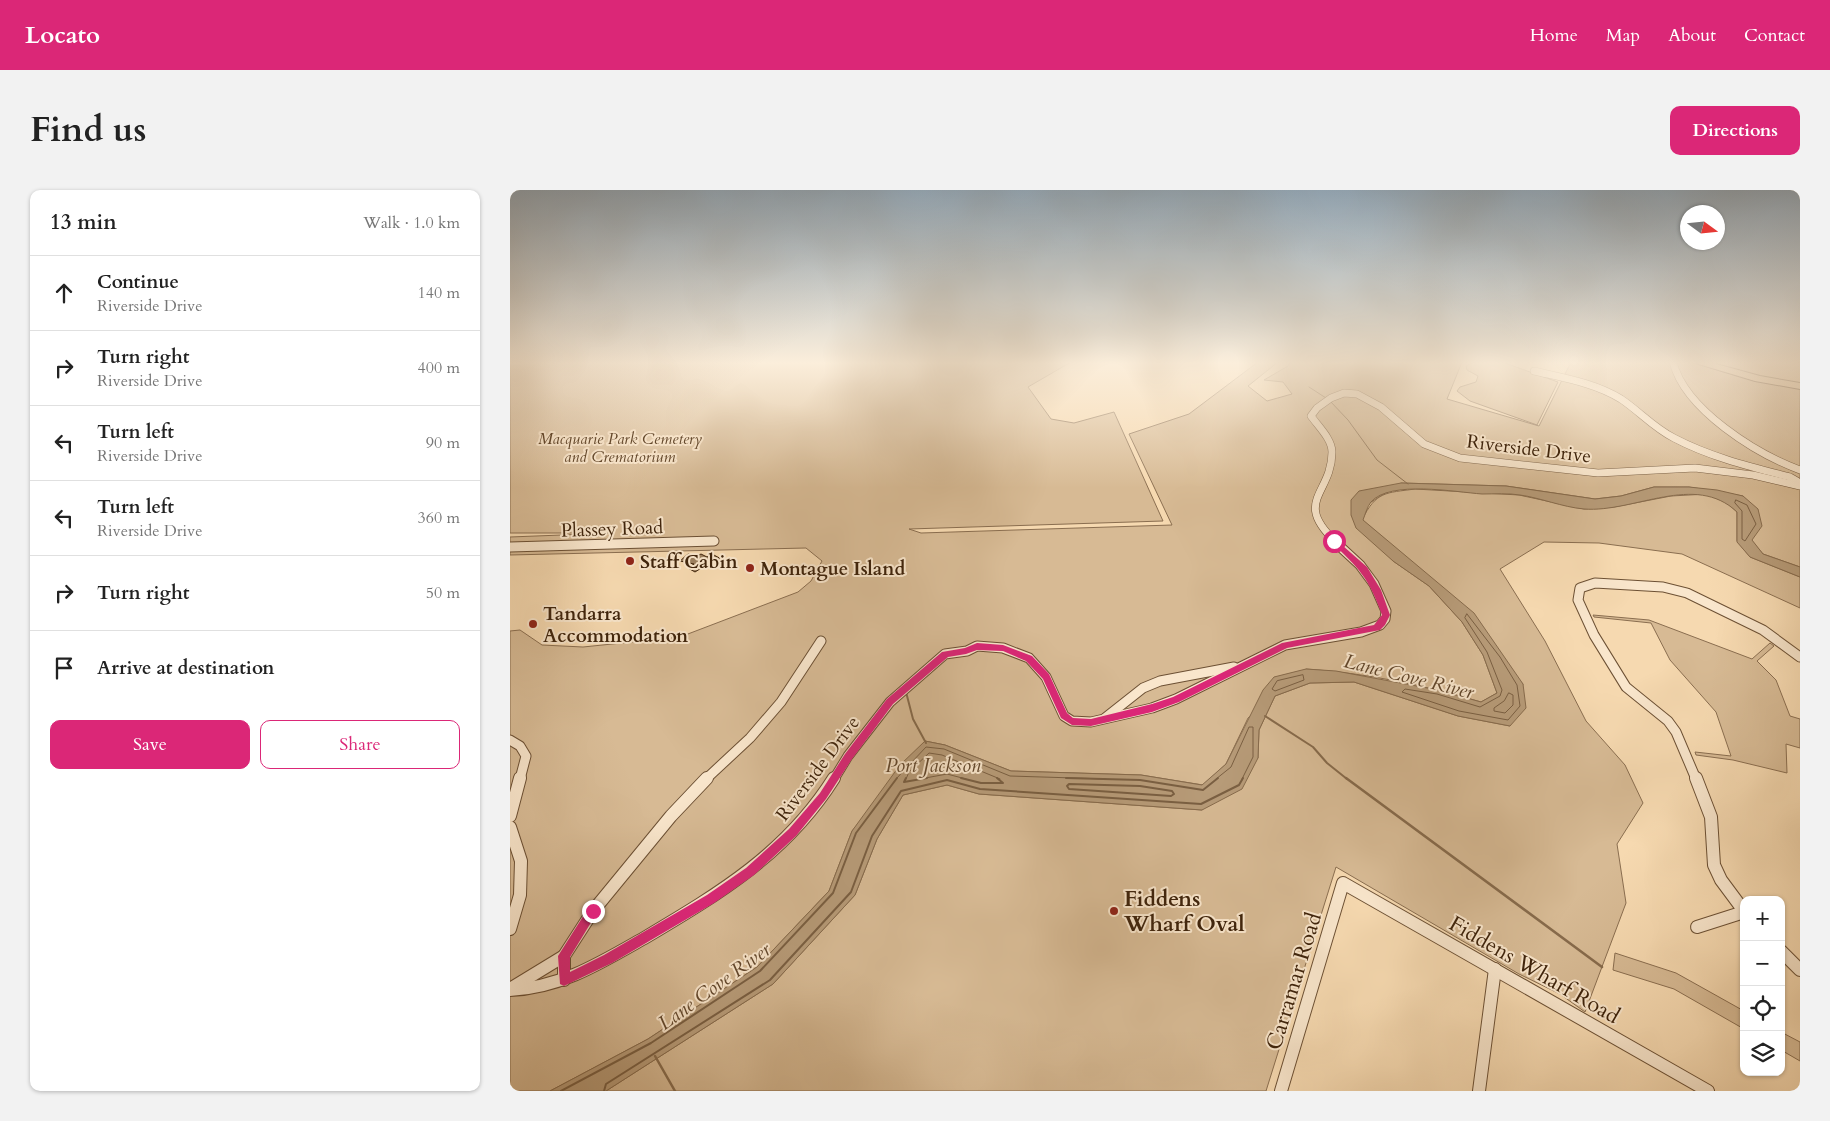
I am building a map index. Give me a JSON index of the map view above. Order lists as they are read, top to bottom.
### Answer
{
  "streets": {
    "street": [
      "Riverside Drive",
      "Plassey Road",
      "Fiddens Wharf Road",
      "Carramar Road"
    ]
  },
  "crossings": [
    ["Fiddens Wharf Road", "Carramar Road"]
  ],
  "water": ["Lane Cove River", "Port Jackson"],
  "parks": ["Macquarie Park Cemetery and Crematorium"],
  "places": [
    "Staff Cabin",
    "Montague Island",
    "Tandarra Accommodation",
    "Fiddens Wharf Oval"
  ],
  "north": "right",
  "page": {
    "header": "Locato",
    "nav": [
      "Home",
      "Map",
      "About",
      "Contact"
    ],
    "title": "Find us",
    "buttons": [
      "Directions",
      ["Save", "Share"]
    ],
    "heading": ["13 min", "Walk · 1.0 km"],
    "list": [
      ["Continue", "Riverside Drive", "140 m"],
      ["Turn right", "Riverside Drive", "400 m"],
      ["Turn left", "Riverside Drive", "90 m"],
      ["Turn left", "Riverside Drive", "360 m"],
      ["Turn right", "50 m"],
      "Arrive at destination"
    ],
    "map_buttons": ["+", "−"]
  }
}
